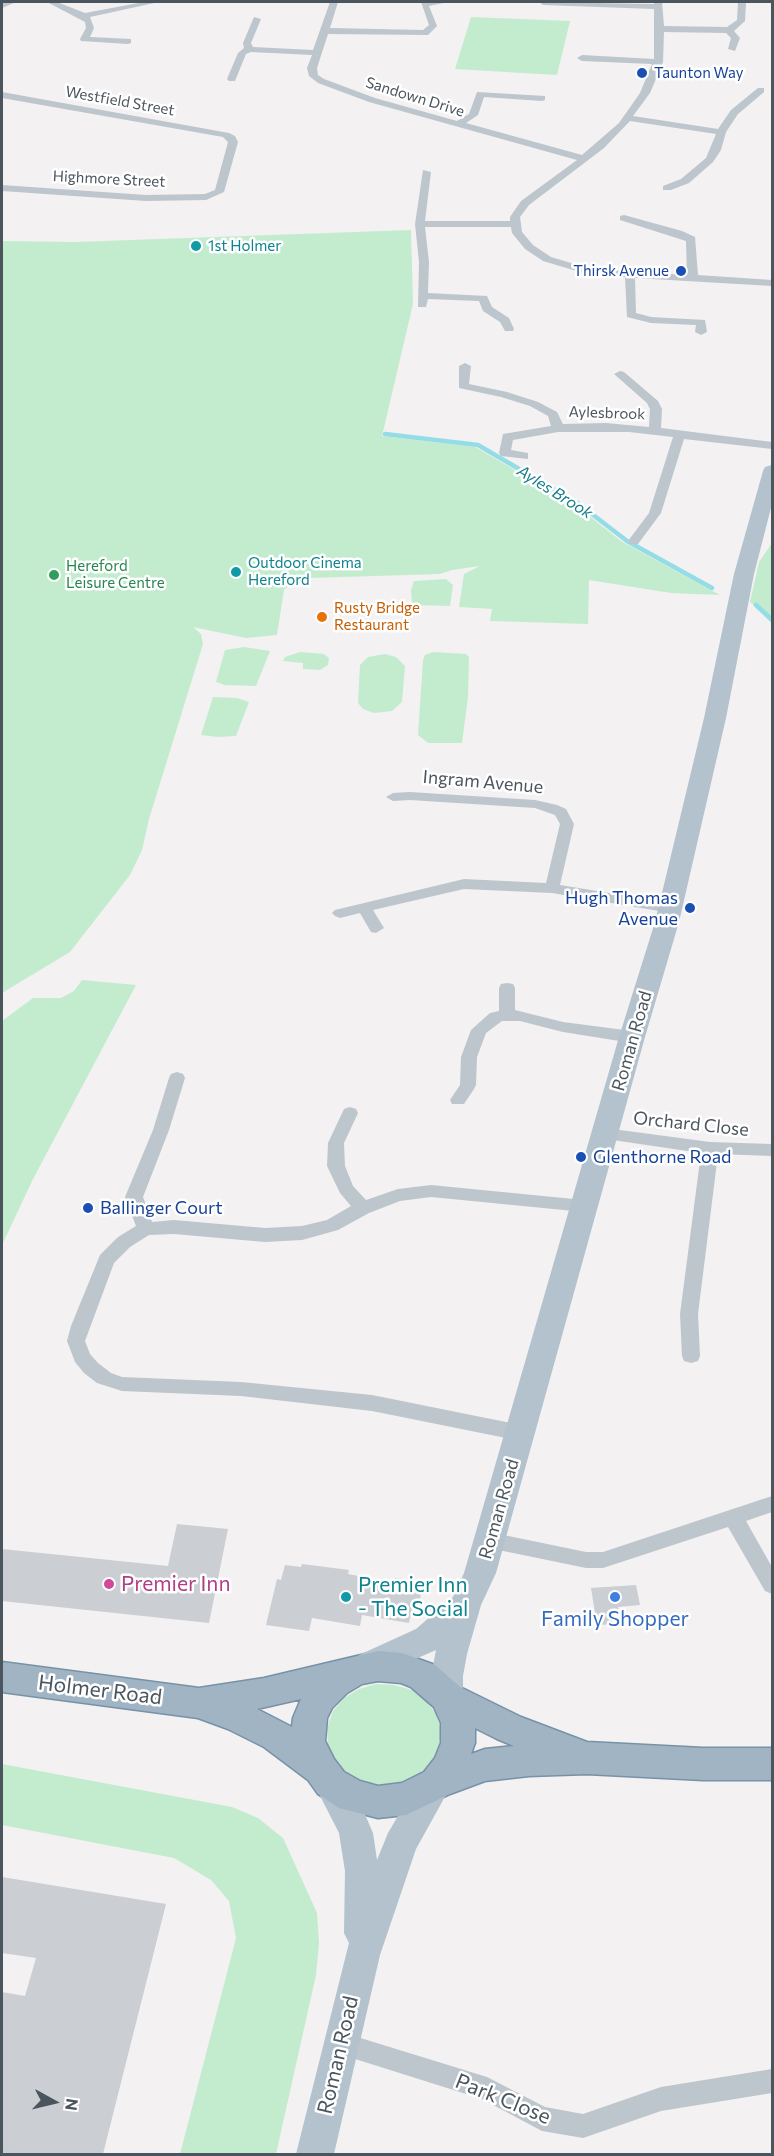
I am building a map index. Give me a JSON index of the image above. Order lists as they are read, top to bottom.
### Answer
{
  "streets": {
    "highway": ["Holmer Road"],
    "main road": ["Roman Road"],
    "street": [
      "Sandown Drive",
      "Westfield Street",
      "Highmore Street",
      "Aylesbrook",
      "Ingram Avenue",
      "Orchard Close",
      "Park Close"
    ]
  },
  "crossings": [
    ["Westfield Street", "Highmore Street"],
    ["Roman Road", "Orchard Close"],
    ["Roman Road", "Holmer Road"],
    ["Roman Road", "Park Close"]
  ],
  "water": ["Ayles Brook"],
  "places": [
    "Taunton Way",
    "1st Holmer",
    "Thirsk Avenue",
    "Outdoor Cinema Hereford",
    "Hereford Leisure Centre",
    "Rusty Bridge Restaurant",
    "Hugh Thomas Avenue",
    "Glenthorne Road",
    "Ballinger Court",
    "Premier Inn",
    "Premier Inn - The Social",
    "Family Shopper"
  ],
  "north": "right"
}
